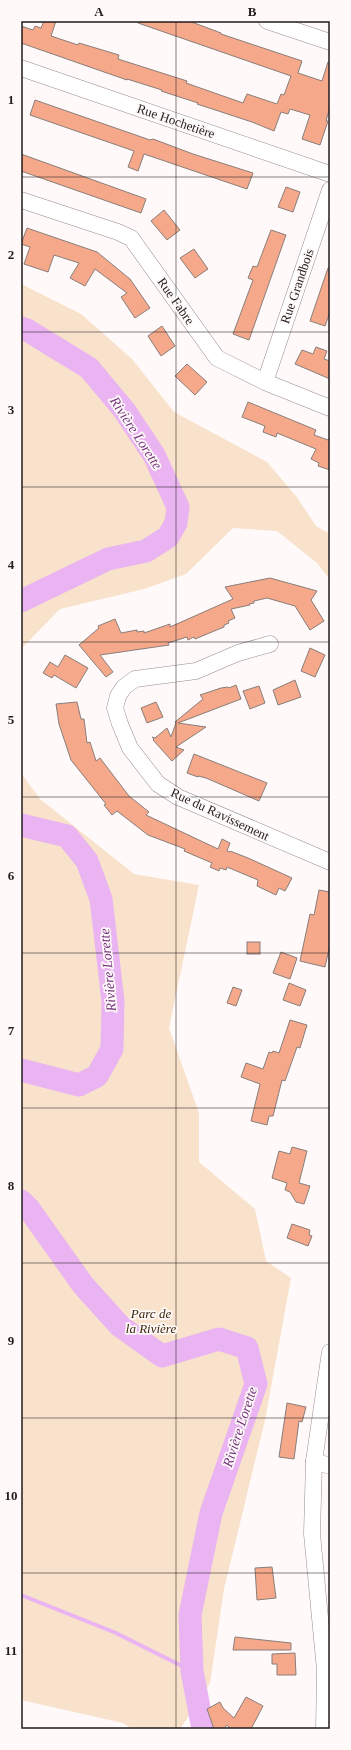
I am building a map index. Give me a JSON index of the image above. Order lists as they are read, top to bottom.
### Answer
{
  "streets": {
    "street": [
      "Rue Hochetière",
      "Rue Grandbois",
      "Rue Fabre",
      "Rue du Ravissement"
    ]
  },
  "crossings": [
    ["Rue Grandbois", "Rue Fabre"]
  ],
  "water": ["Rivière Lorette"],
  "parks": ["Parc de la Rivière"],
  "grid": {
    "columns": ["A", "B"],
    "rows": [
      "1",
      "2",
      "3",
      "4",
      "5",
      "6",
      "7",
      "8",
      "9",
      "10",
      "11"
    ]
  }
}
